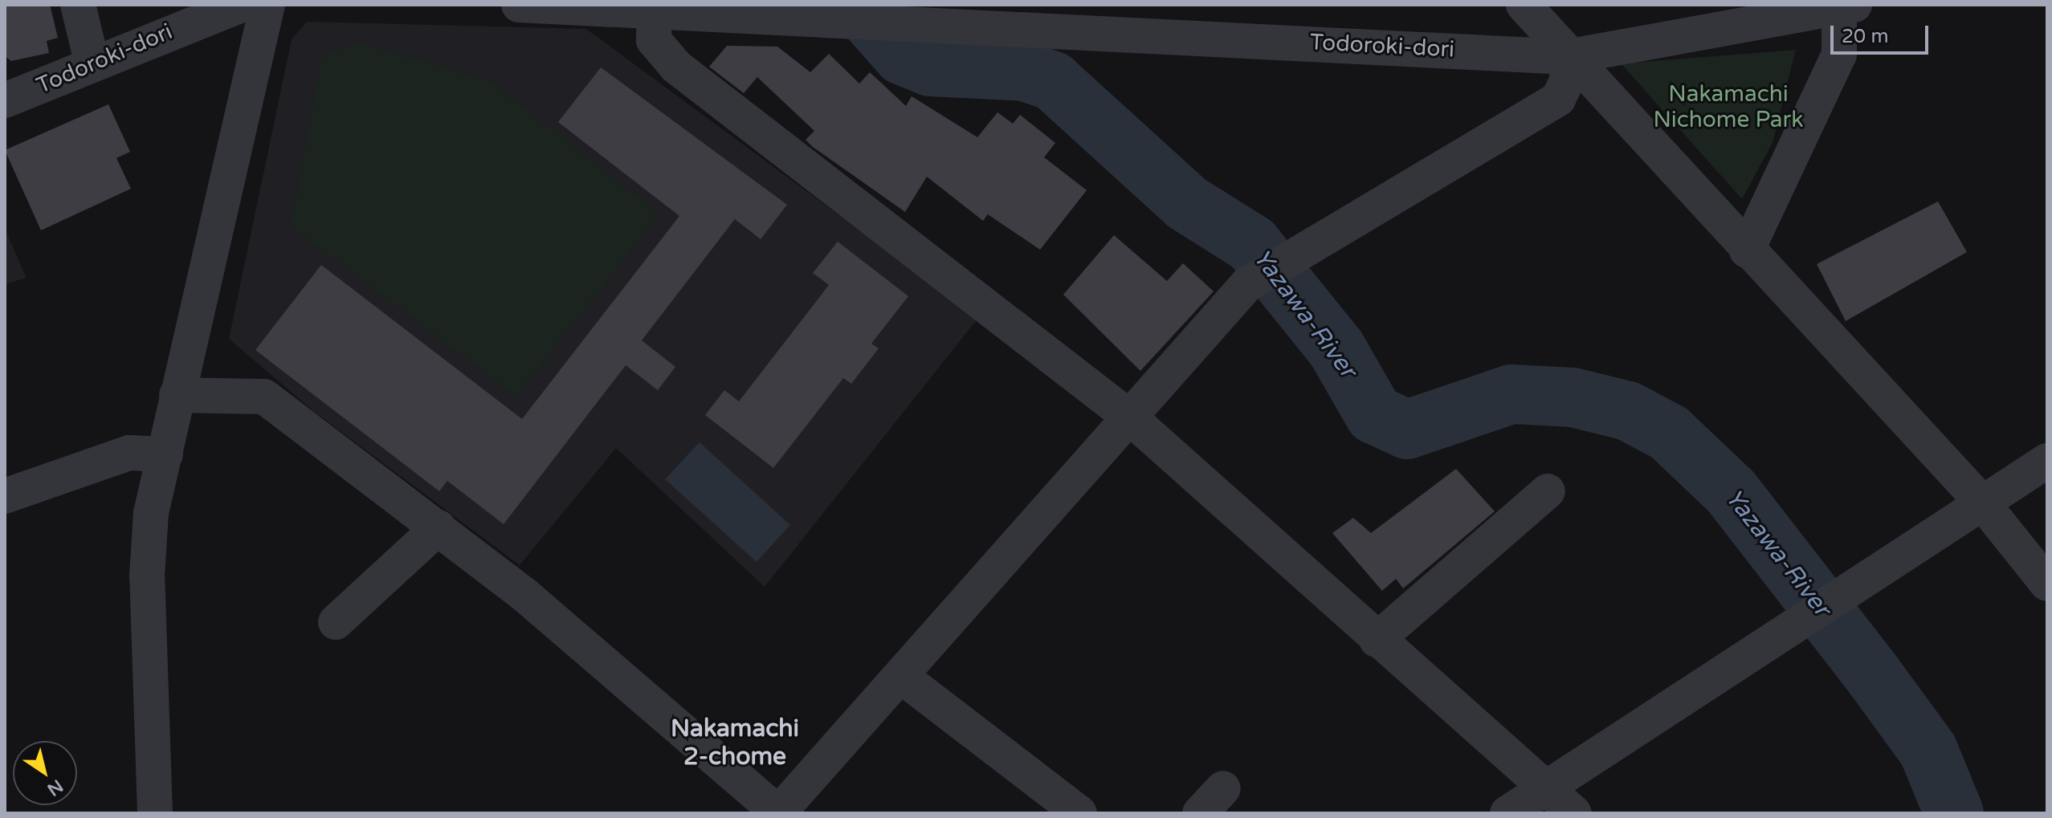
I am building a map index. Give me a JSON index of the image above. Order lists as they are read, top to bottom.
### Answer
{
  "streets": {
    "street": ["Todoroki-dori"]
  },
  "districts": ["Nakamachi 2-chome"],
  "water": ["Yazawa-River"],
  "parks": ["Nakamachi Nichome Park"],
  "scale_bar": "20 m",
  "north": "bottom right"
}
